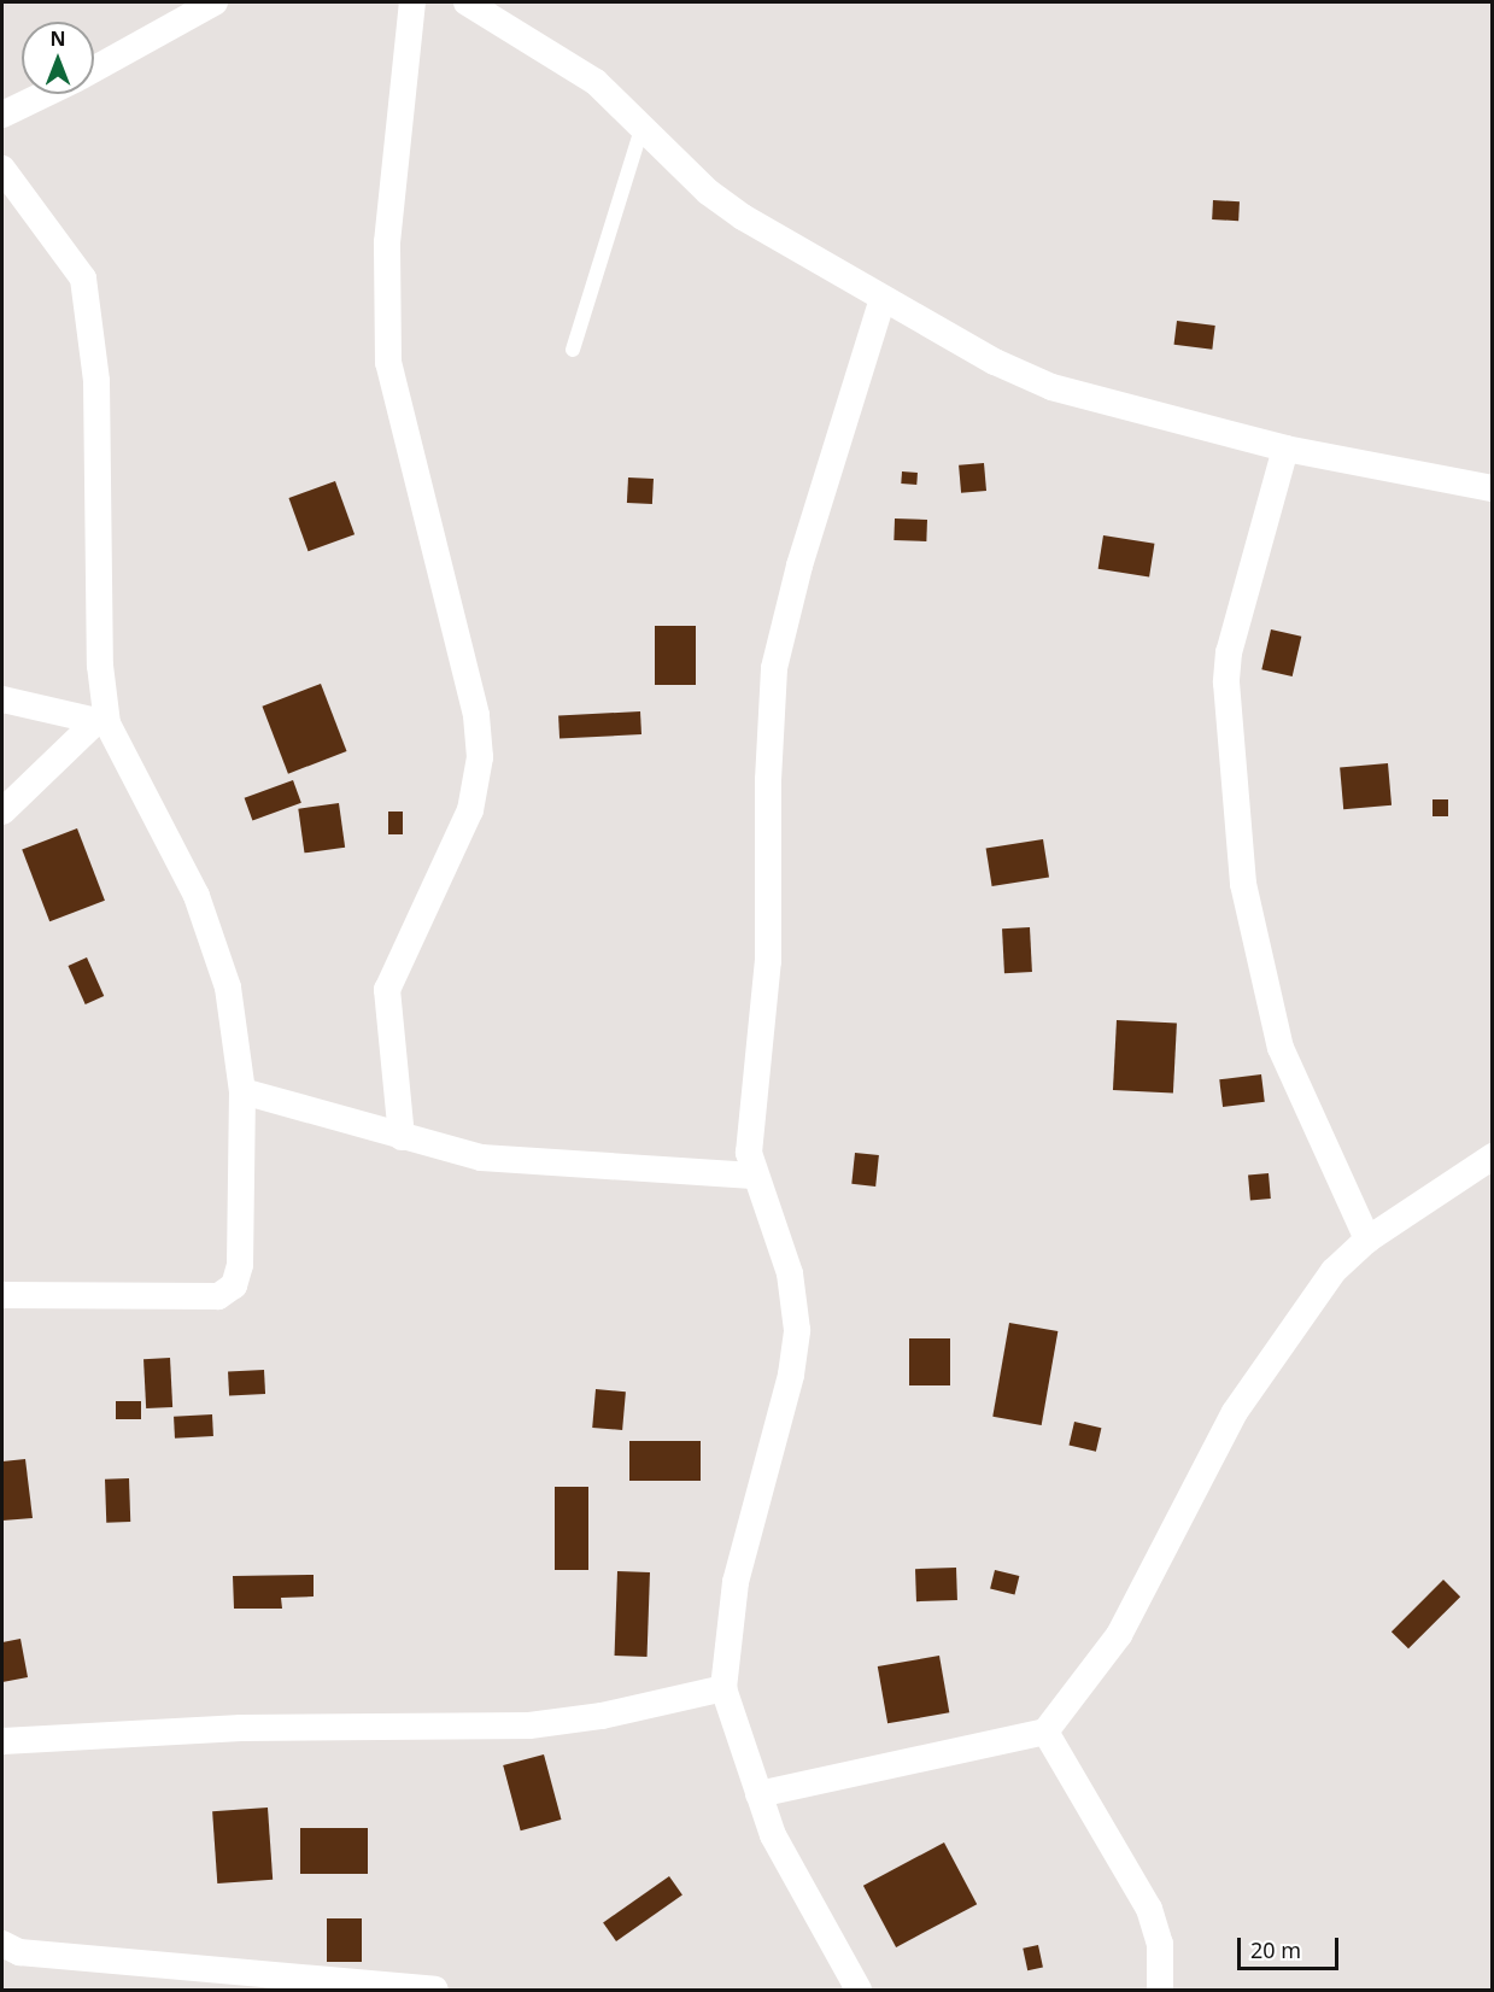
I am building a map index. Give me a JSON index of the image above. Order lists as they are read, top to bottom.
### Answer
{
  "scale_bar": "20 m",
  "north": "top"
}
